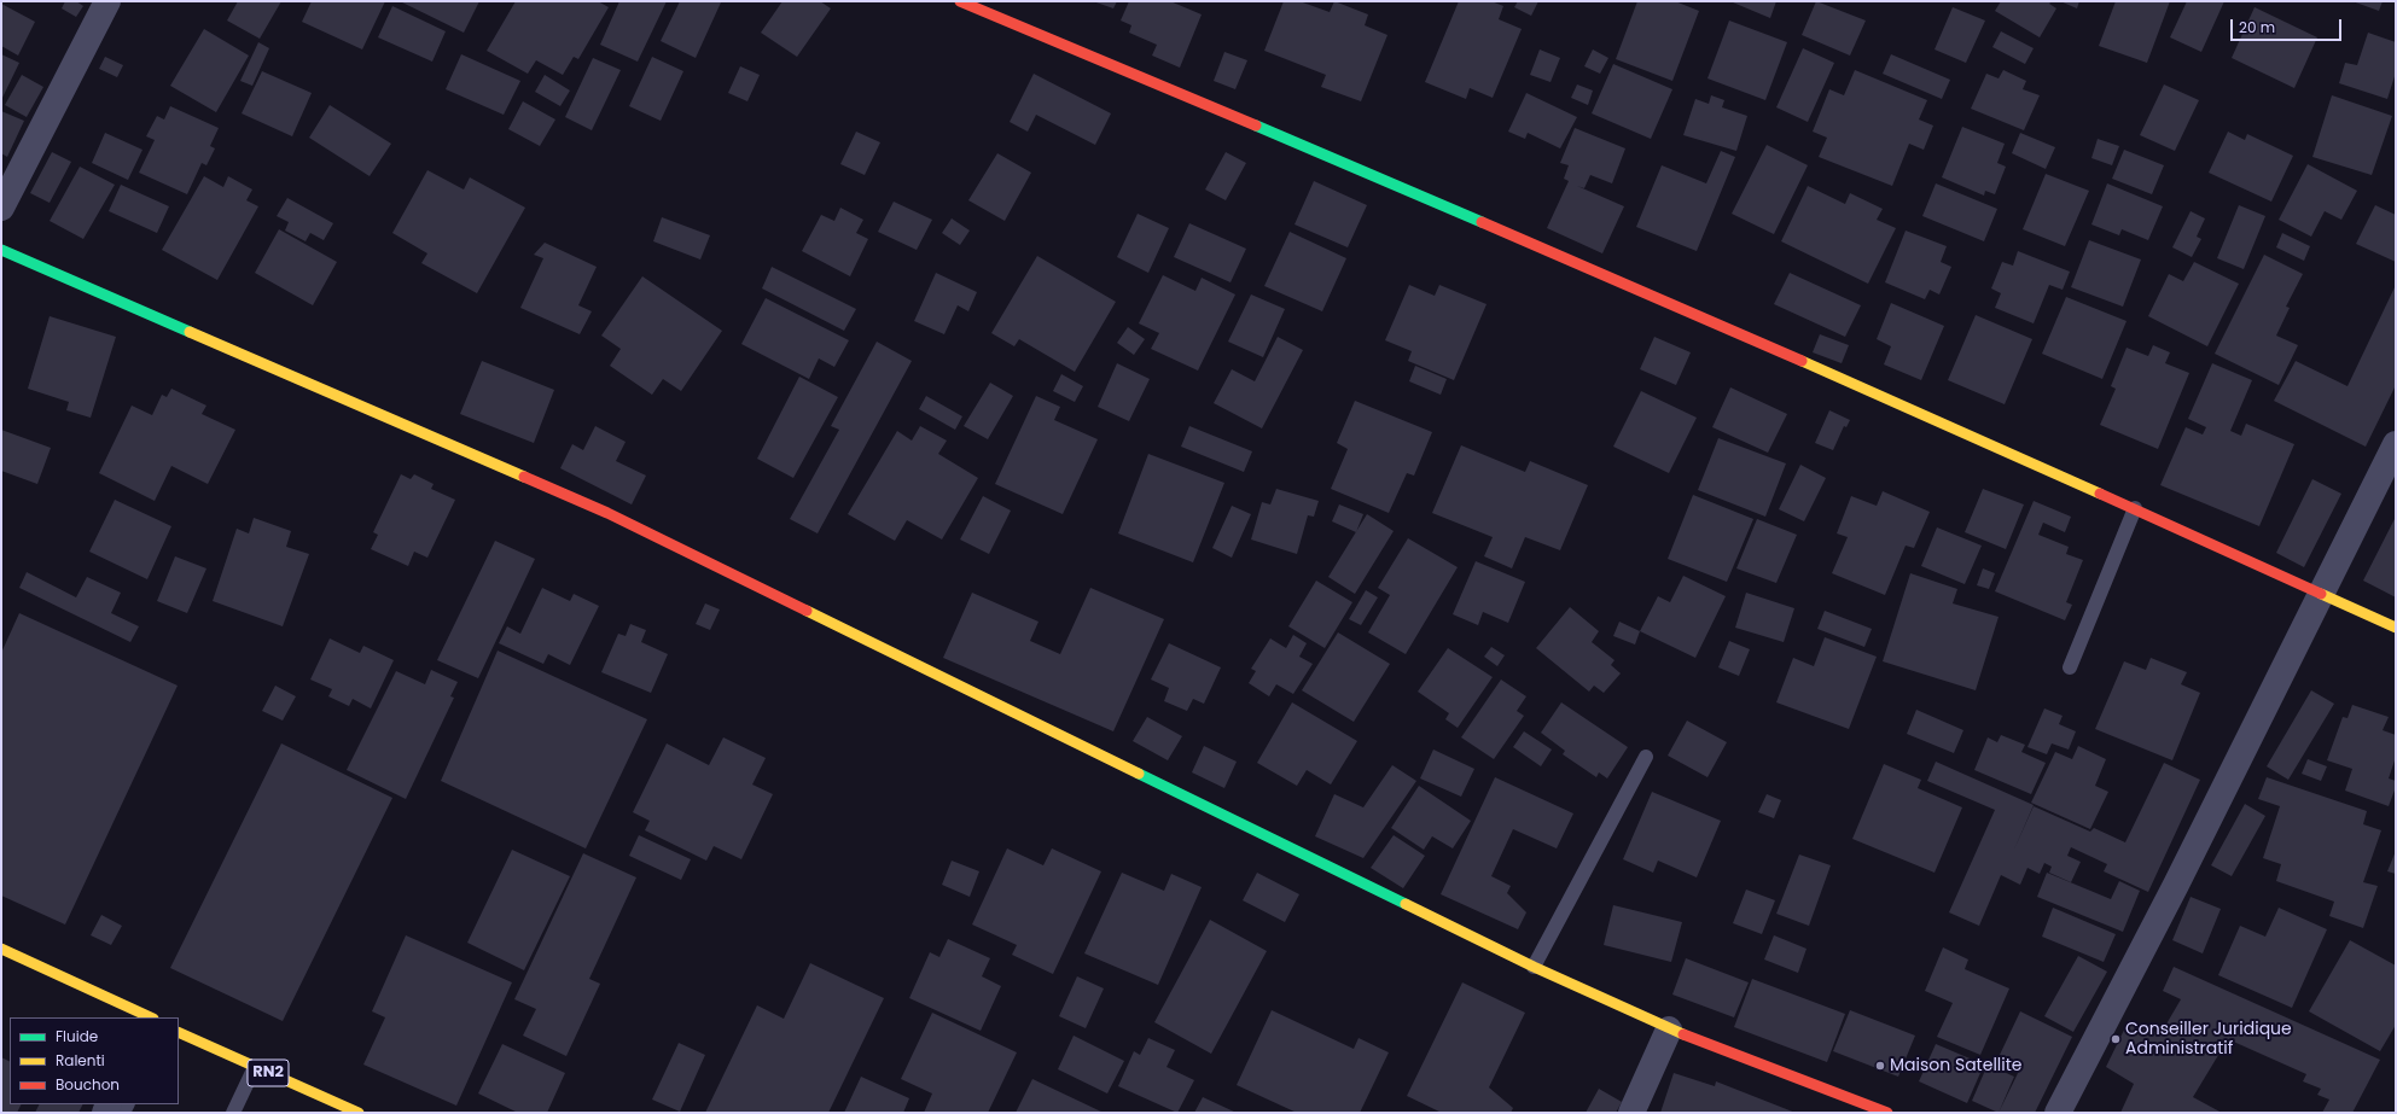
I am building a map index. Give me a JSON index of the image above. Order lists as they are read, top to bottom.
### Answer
{
  "streets": {
    "main road": ["RN2"]
  },
  "places": ["Conseiller Juridique Administratif", "Maison Satellite"],
  "legend": ["Fluide", "Ralenti", "Bouchon"],
  "scale_bar": "20 m"
}
